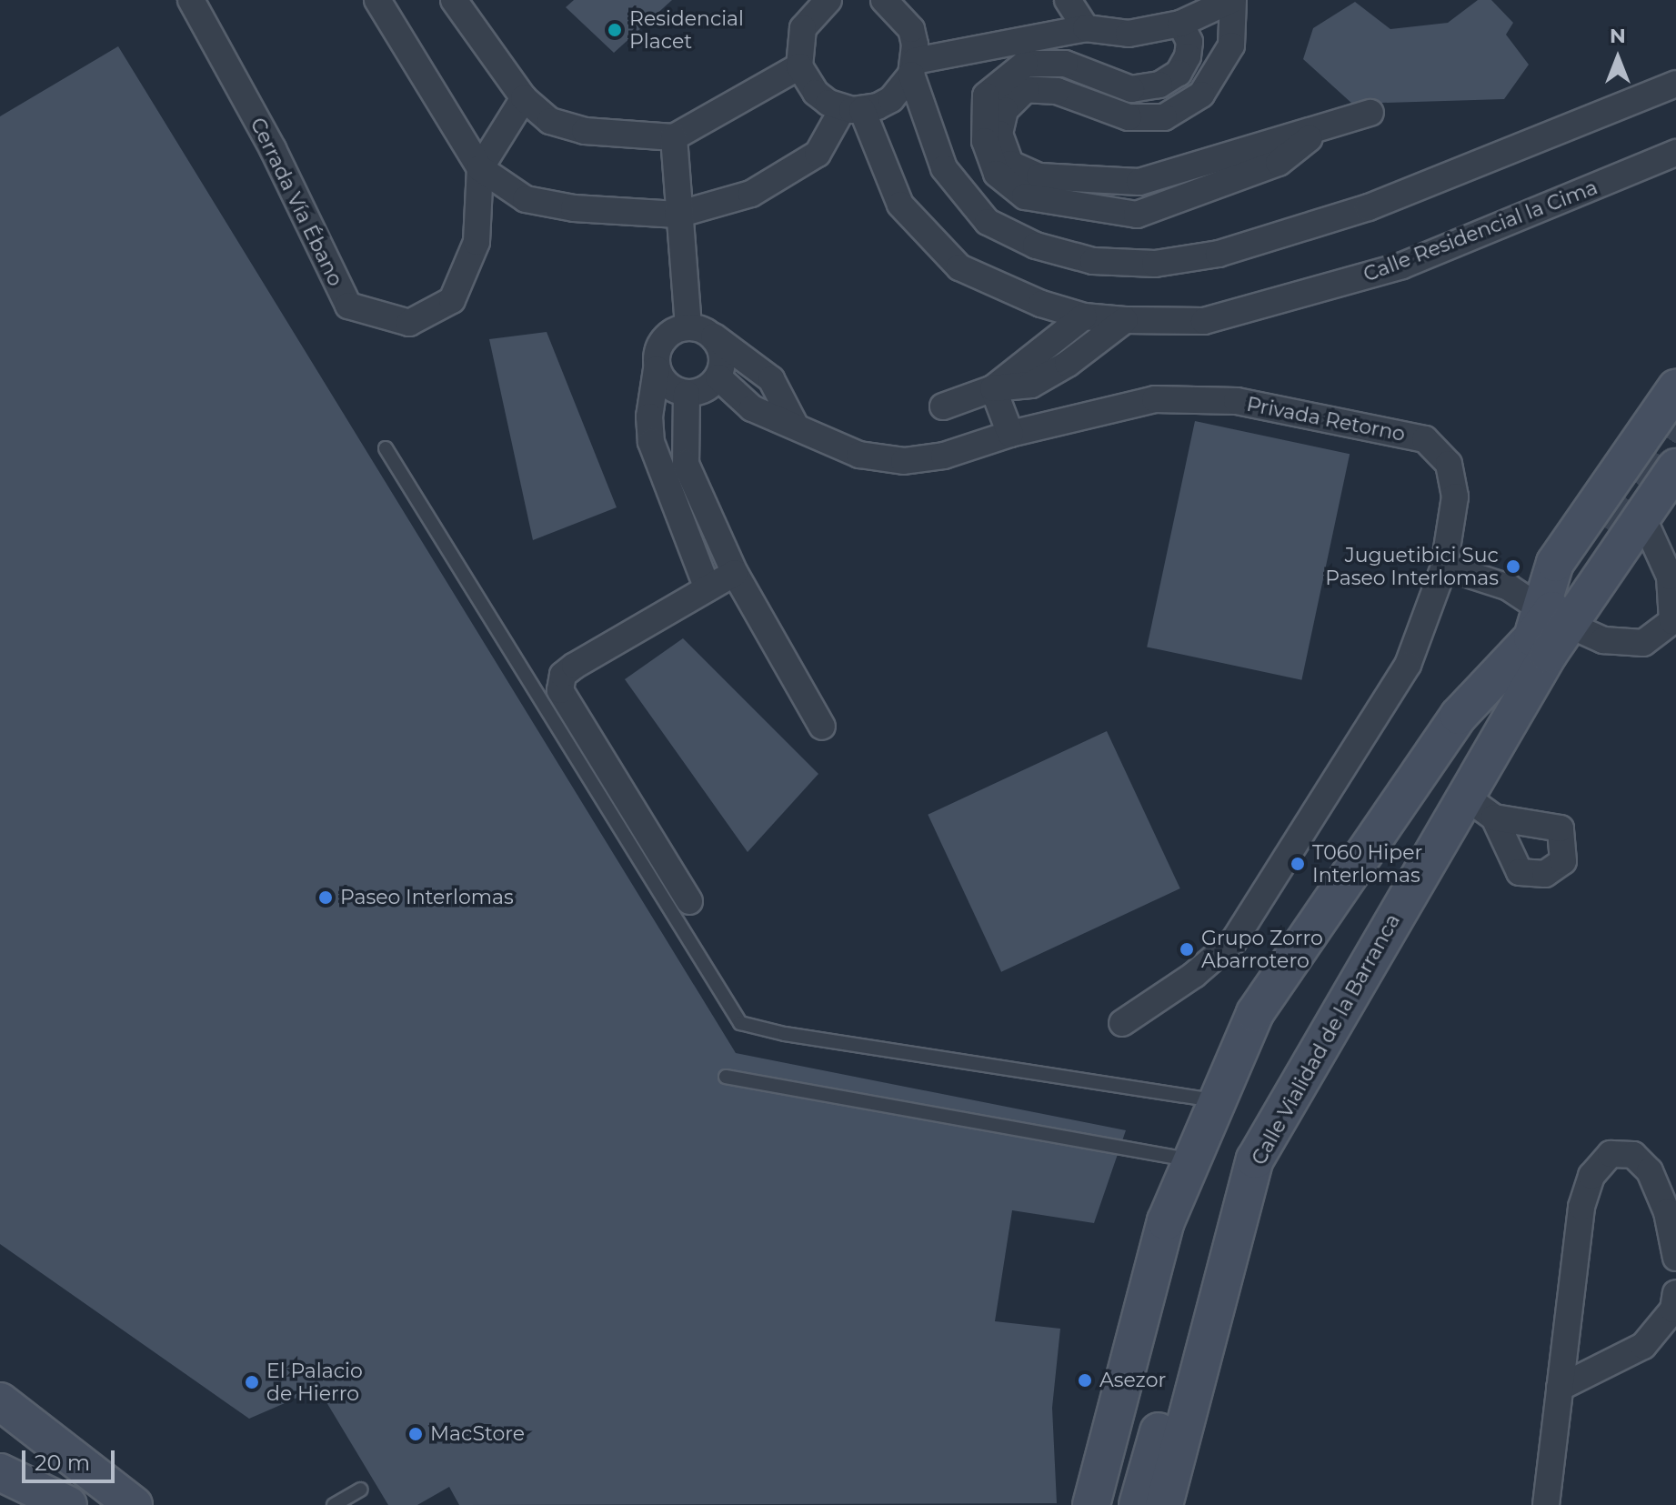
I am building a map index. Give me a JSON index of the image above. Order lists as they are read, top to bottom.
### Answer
{
  "streets": {
    "main road": ["Calle Vialidad de la Barranca"],
    "street": ["Cerrada Vía Ébano", "Calle Residencial la Cima", "Privada Retorno"]
  },
  "places": [
    "Residencial Placet",
    "Juguetibici Suc Paseo Interlomas",
    "T060 Hiper Interlomas",
    "Paseo Interlomas",
    "Grupo Zorro Abarrotero",
    "Asezor",
    "El Palacio de Hierro",
    "MacStore"
  ],
  "scale_bar": "20 m",
  "north": "top"
}
